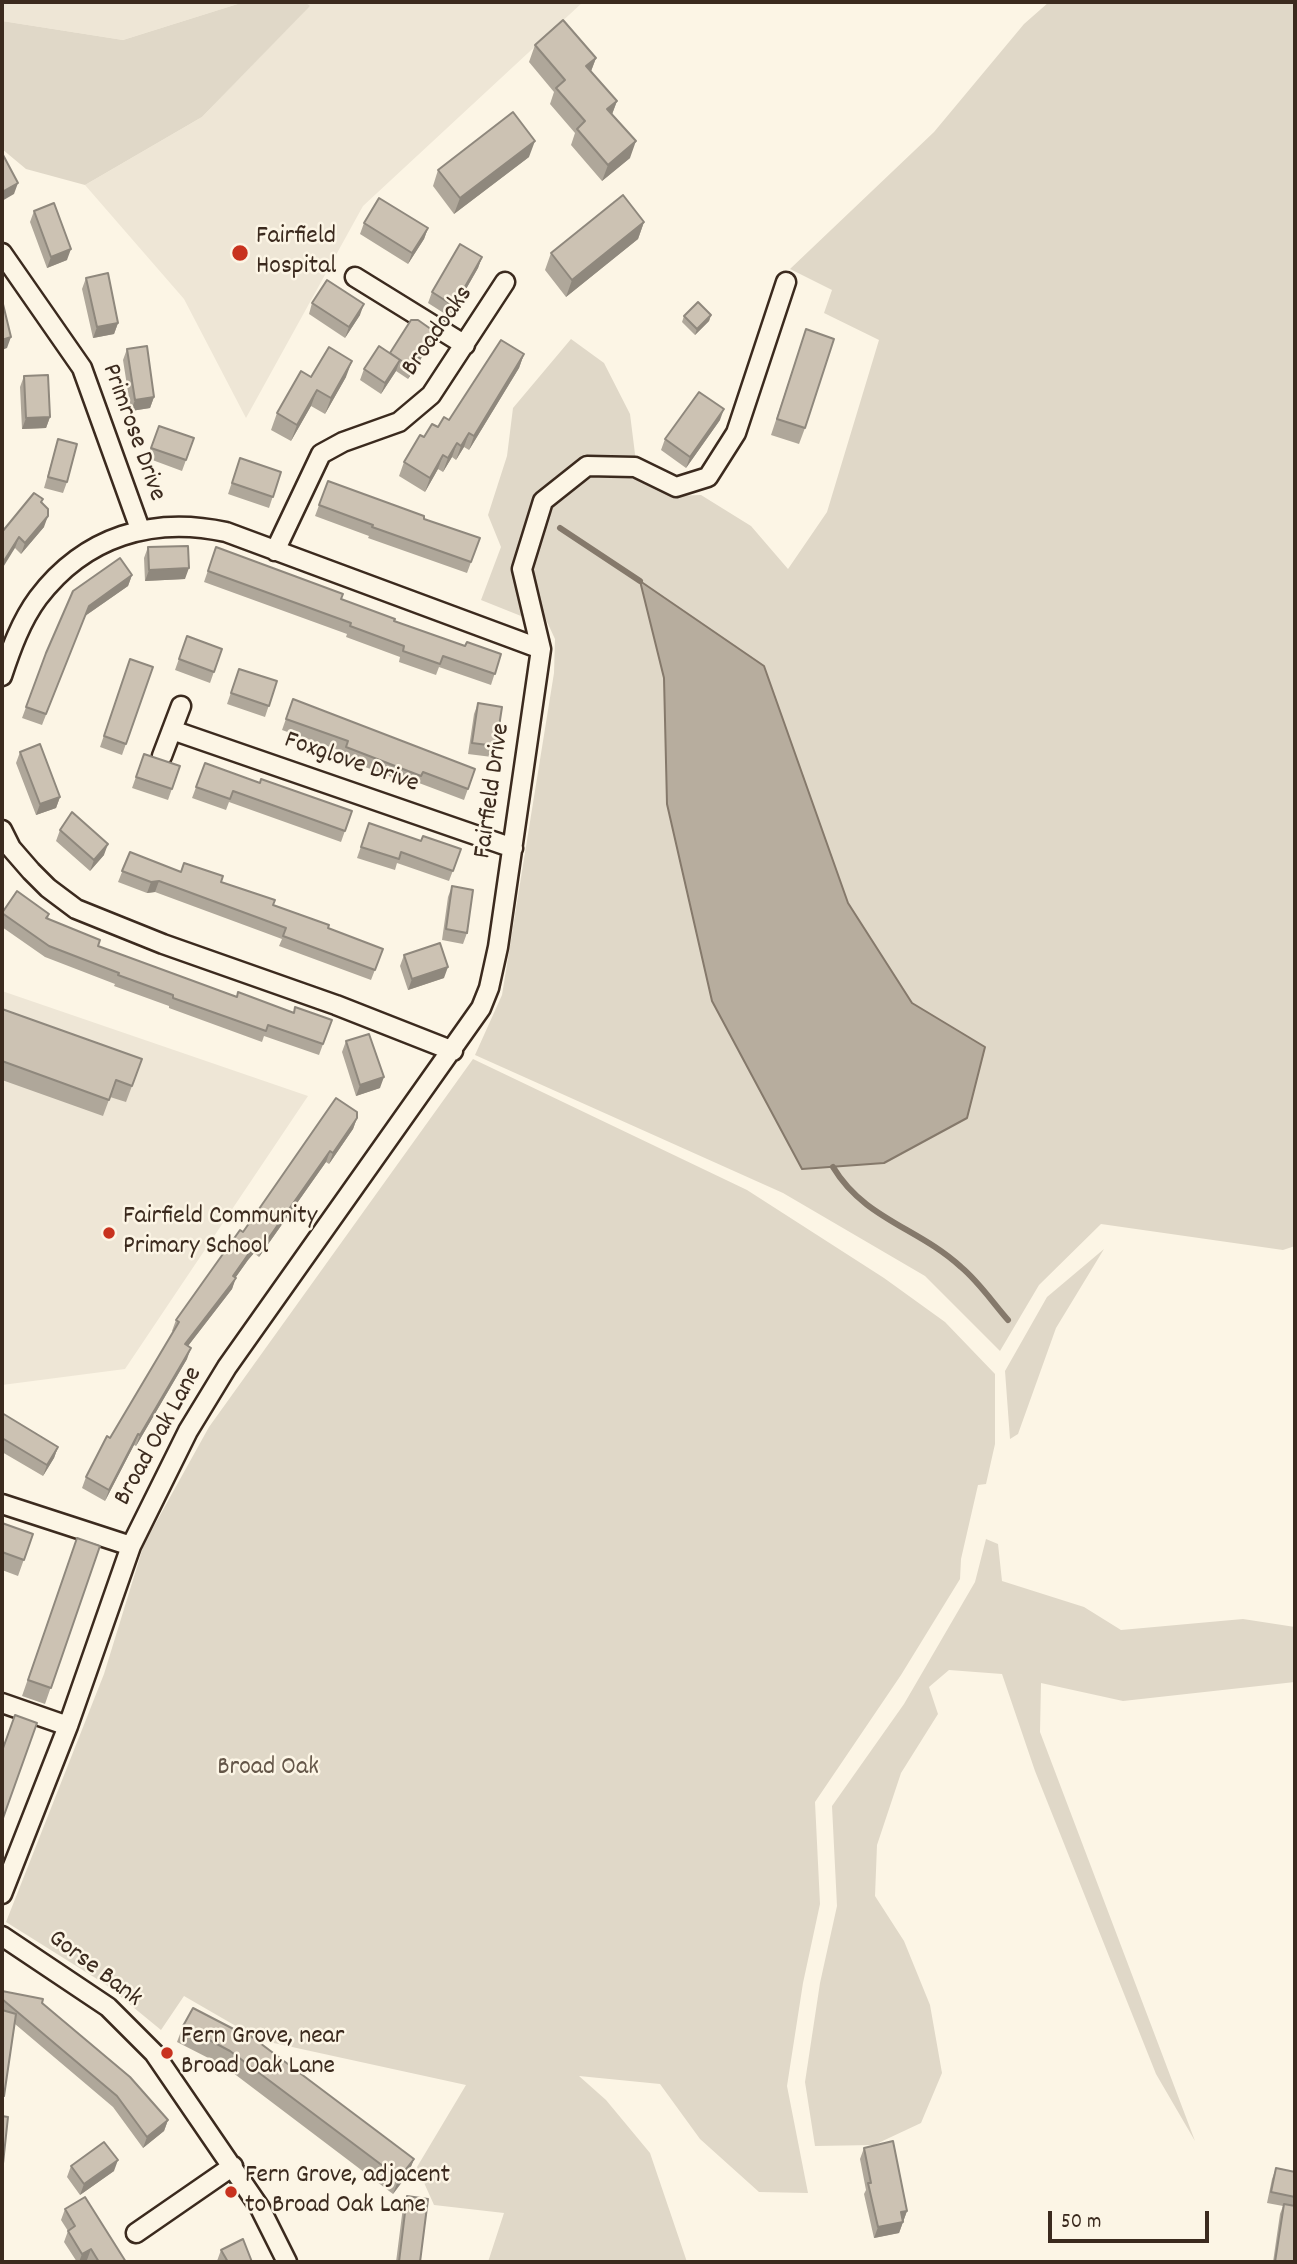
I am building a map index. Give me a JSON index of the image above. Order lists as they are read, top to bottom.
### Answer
{
  "streets": {
    "street": [
      "Broadoaks",
      "Primrose Drive",
      "Foxglove Drive",
      "Fairfield Drive",
      "Broad Oak Lane",
      "Gorse Bank"
    ]
  },
  "crossings": [
    ["Foxglove Drive", "Fairfield Drive"],
    ["Fairfield Drive", "Broad Oak Lane"]
  ],
  "parks": ["Broad Oak"],
  "places": [
    "Fairfield Hospital",
    "Fairfield Community Primary School",
    "Fern Grove, near Broad Oak Lane",
    "Fern Grove, adjacent to Broad Oak Lane"
  ],
  "scale_bar": "50 m"
}
